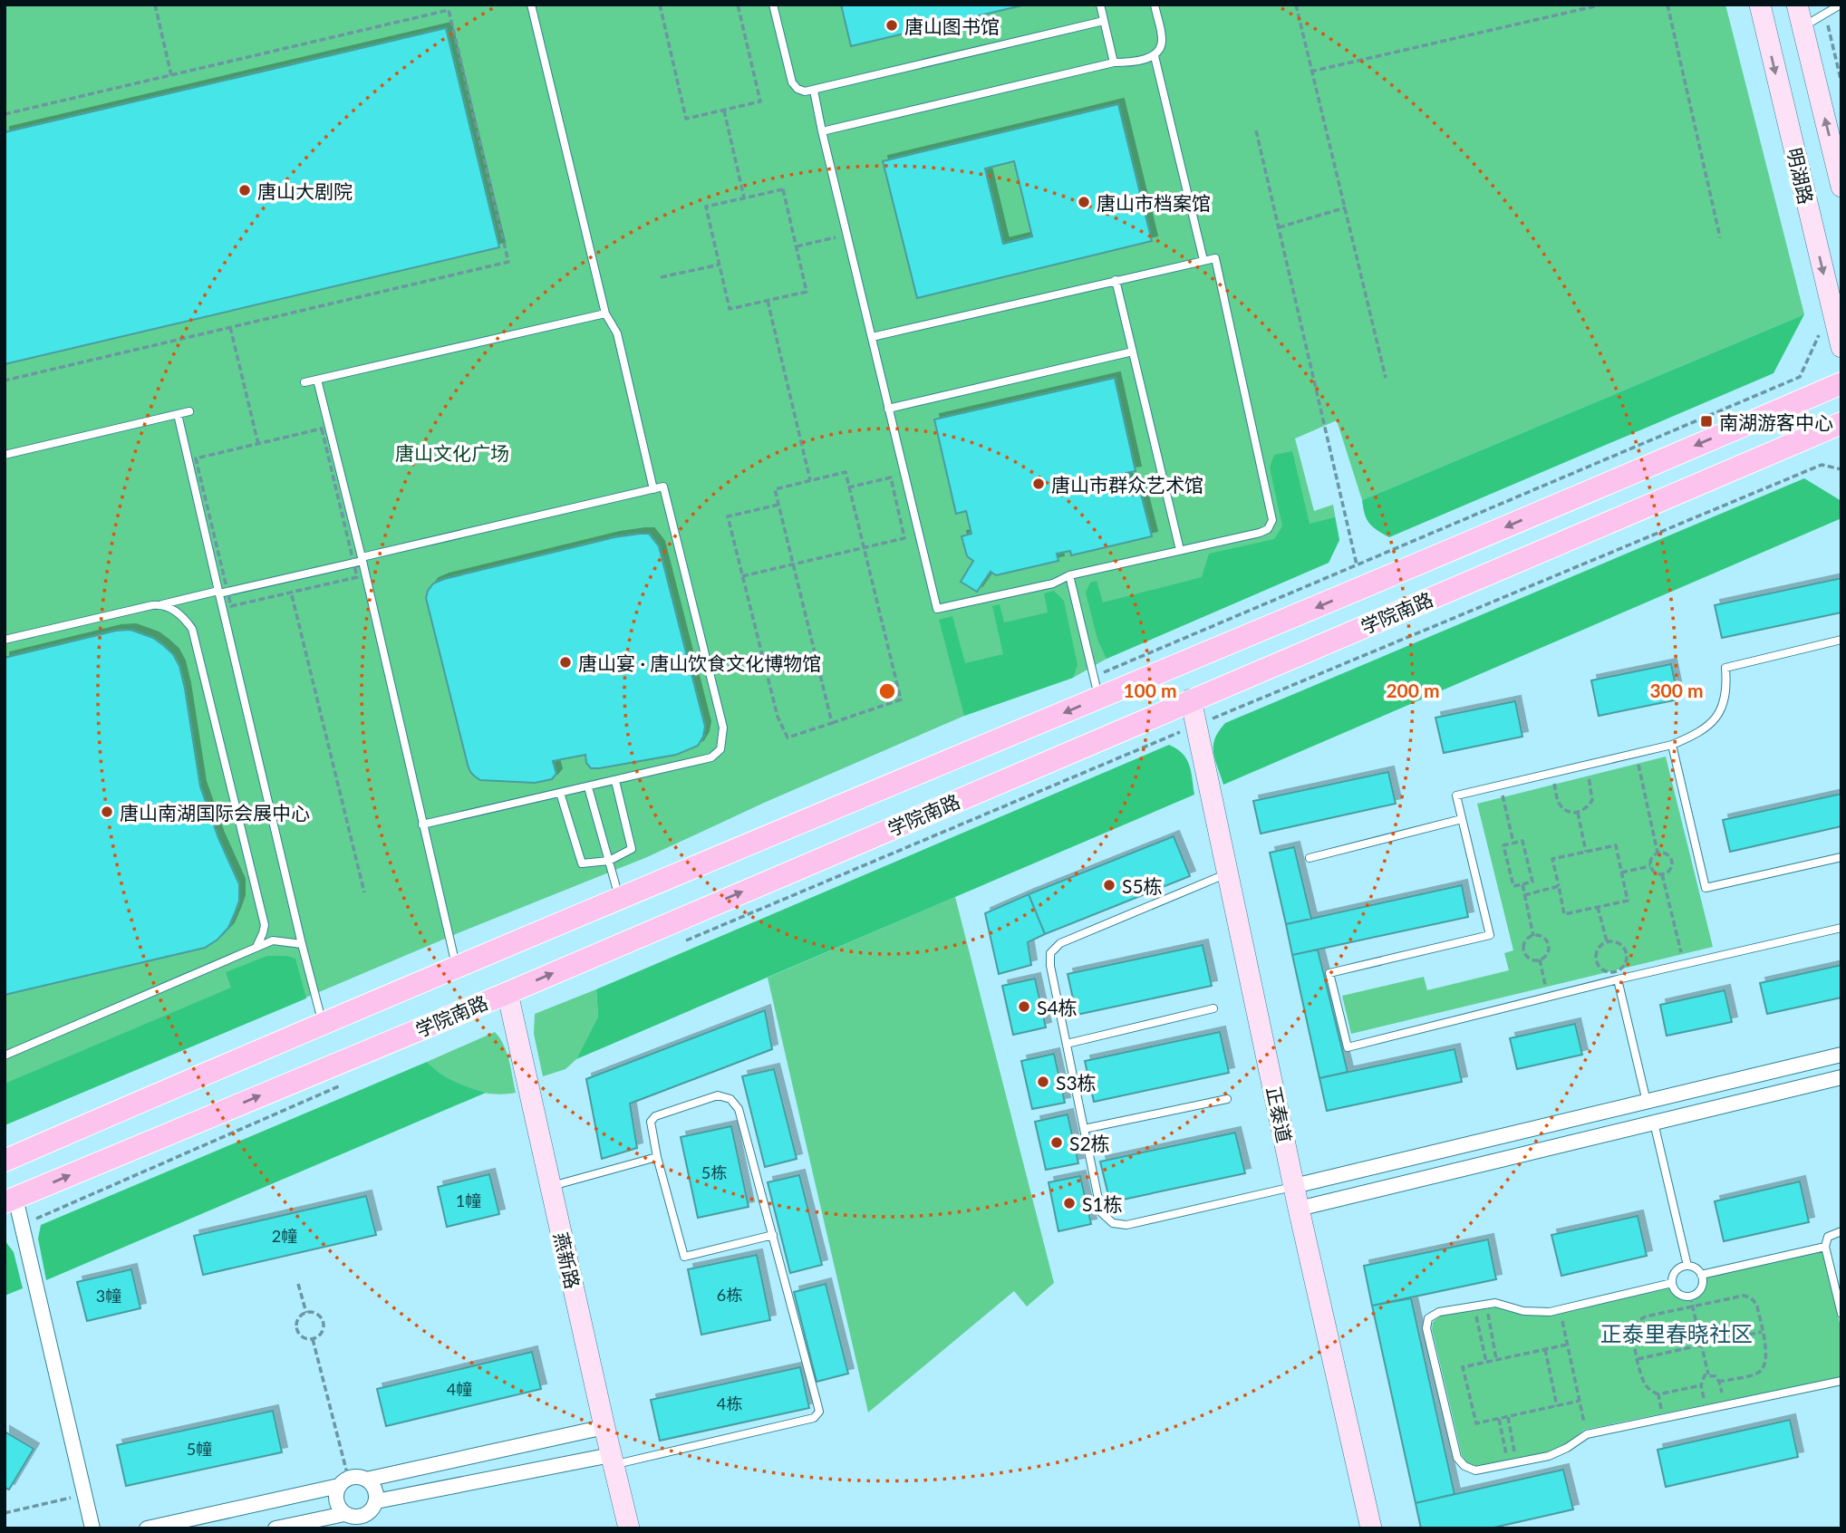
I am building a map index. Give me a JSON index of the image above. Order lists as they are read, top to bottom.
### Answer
{
  "streets": {
    "main road": ["学院南路"],
    "street": ["明湖路", "正泰道", "燕新路"]
  },
  "crossings": [
    ["学院南路", "正泰道"],
    ["学院南路", "燕新路"]
  ],
  "districts": ["正泰里春晓社区"],
  "parks": ["唐山文化广场"],
  "places": {
    "other": [
      "唐山图书馆",
      "唐山大剧院",
      "唐山市档案馆",
      "唐山市群众艺术馆",
      "唐山宴 · 唐山饮食文化博物馆",
      "唐山南湖国际会展中心",
      "S5栋",
      "S4栋",
      "S3栋",
      "S2栋",
      "S1栋"
    ],
    "transit": ["南湖游客中心"]
  },
  "house_numbers": [
    "5栋",
    "1幢",
    "2幢",
    "6栋",
    "3幢",
    "4幢",
    "4栋",
    "5幢"
  ],
  "rings": ["100 m", "200 m", "300 m"]
}
